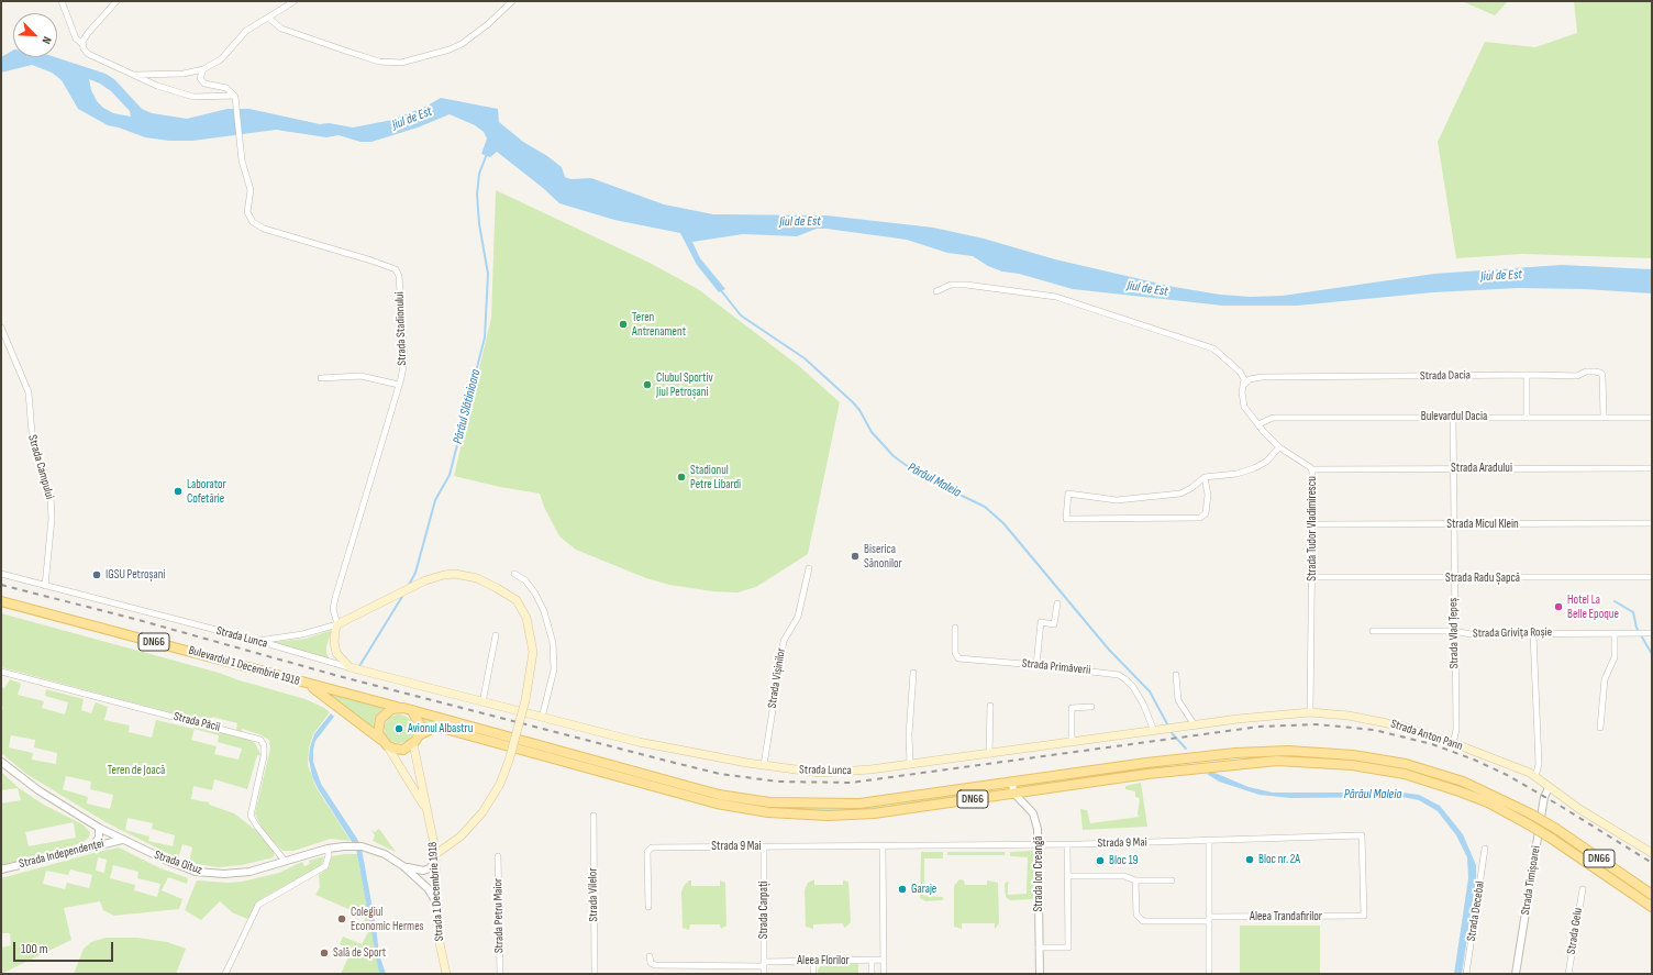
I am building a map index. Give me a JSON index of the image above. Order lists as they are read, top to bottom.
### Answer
{
  "streets": {
    "main road": [
      "Strada Lunca",
      "DN66",
      "Bulevardul 1 Decembrie 1918",
      "Strada Anton Pann",
      "Strada 1 Decembrie 1918"
    ],
    "street": [
      "Strada Stadionului",
      "Strada Dacia",
      "Bulevardul Dacia",
      "Strada Campului",
      "Strada Aradului",
      "Strada Micul Klein",
      "Strada Tudor Vladimirescu",
      "Strada Radu Șapcă",
      "Strada Vlad Țepeș",
      "Strada Grivița Roșie",
      "Strada Primăverii",
      "Strada Vișinilor",
      "Strada Păcii",
      "Strada 9 Mai",
      "Strada Independenței",
      "Strada Oituz",
      "Strada Ion Creangă",
      "Strada Timișoarei",
      "Strada Vilelor",
      "Strada Carpați",
      "Strada Decebal",
      "Strada Petru Maior",
      "Aleea Trandafirilor",
      "Strada Gelu",
      "Aleea Florilor"
    ]
  },
  "crossings": [
    ["Strada Dacia", "Bulevardul Dacia"],
    ["Strada Dacia", "Strada Tudor Vladimirescu"],
    ["Bulevardul Dacia", "Strada Tudor Vladimirescu"],
    ["Bulevardul Dacia", "Strada Vlad Țepeș"],
    ["Strada Campului", "Strada Lunca"],
    ["Strada Aradului", "Strada Tudor Vladimirescu"],
    ["Strada Aradului", "Strada Vlad Țepeș"],
    ["Strada Micul Klein", "Strada Tudor Vladimirescu"],
    ["Strada Micul Klein", "Strada Vlad Țepeș"],
    ["Strada Tudor Vladimirescu", "Strada Radu Șapcă"],
    ["Strada Tudor Vladimirescu", "Strada Anton Pann"],
    ["Strada Radu Șapcă", "Strada Vlad Țepeș"],
    ["Strada Vlad Țepeș", "Strada Grivița Roșie"],
    ["Strada Vlad Țepeș", "Strada Anton Pann"],
    ["Strada Lunca", "Strada Primăverii"],
    ["Strada Lunca", "Strada Vișinilor"],
    ["Strada Lunca", "Strada Anton Pann"],
    ["DN66", "Bulevardul 1 Decembrie 1918"],
    ["DN66", "Strada Ion Creangă"],
    ["DN66", "Strada 1 Decembrie 1918"],
    ["Bulevardul 1 Decembrie 1918", "Strada 1 Decembrie 1918"],
    ["Strada Păcii", "Strada Oituz"],
    ["Strada Anton Pann", "Strada Timișoarei"],
    ["Strada 9 Mai", "Strada Ion Creangă"],
    ["Strada 9 Mai", "Strada Carpați"],
    ["Strada 9 Mai", "Aleea Trandafirilor"],
    ["Strada Independenței", "Strada Oituz"],
    ["Strada Oituz", "Strada 1 Decembrie 1918"],
    ["Strada Carpați", "Aleea Florilor"]
  ],
  "water": ["Jiul de Est", "Pârâul Slătinioara", "Pârâul Maleia"],
  "parks": ["Teren de Joacă"],
  "places": [
    "Teren Antrenament",
    "Clubul Sportiv Jiul Petroșani",
    "Stadionul Petre Libardi",
    "Laborator Cofetărie",
    "Biserica Sânonilor",
    "IGSU Petroșani",
    "Hotel La Belle Epoque",
    "Avionul Albastru",
    "Bloc nr. 2A",
    "Bloc 19",
    "Garaje",
    "Colegiul Economic Hermes",
    "Sală de Sport"
  ],
  "scale_bar": "100 m",
  "north": "bottom right"
}
